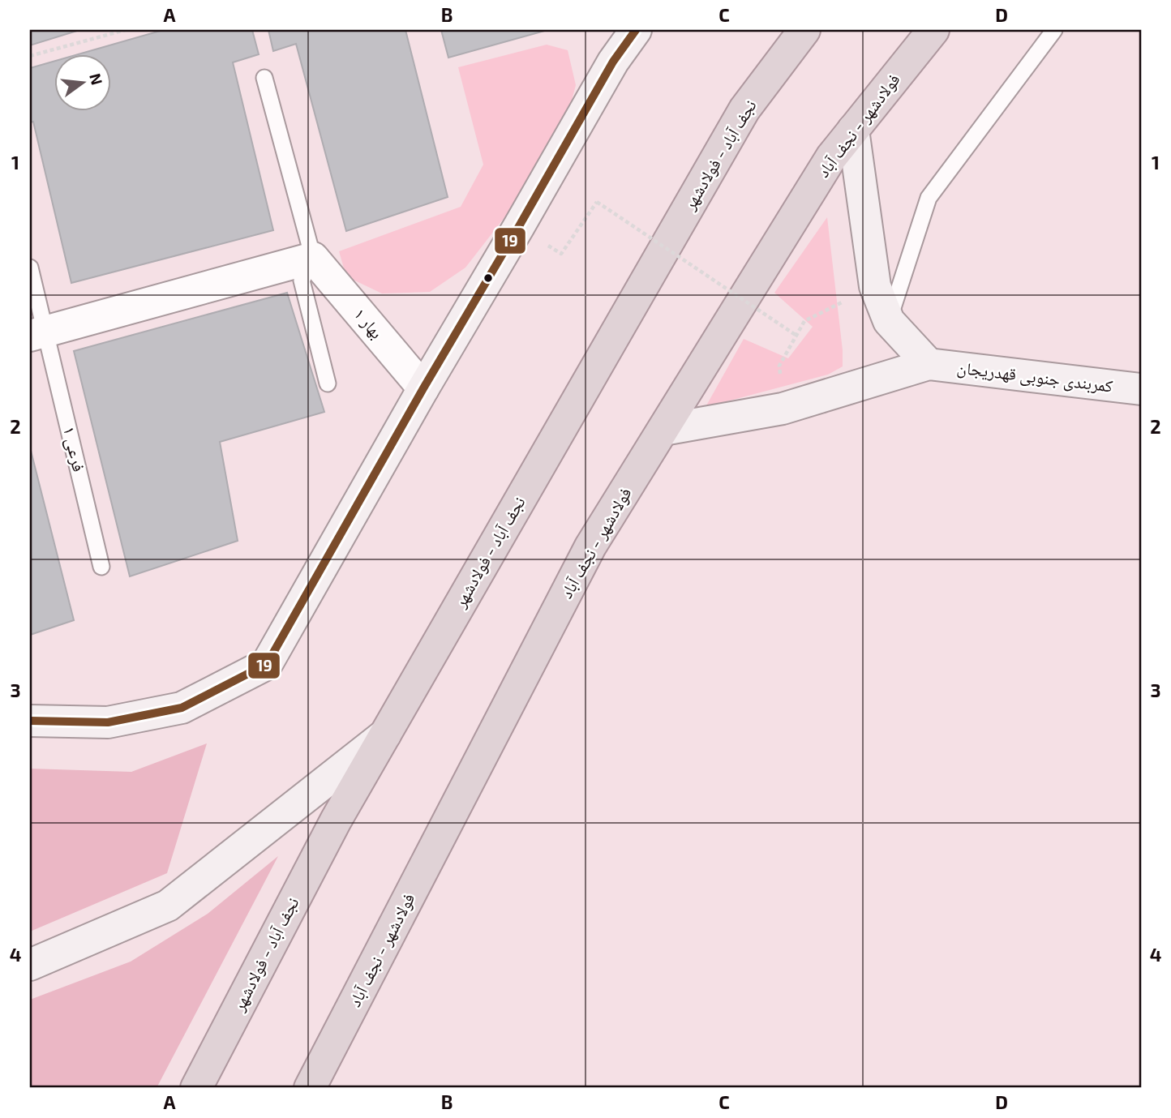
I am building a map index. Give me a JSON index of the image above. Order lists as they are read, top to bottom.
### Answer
{
  "streets": {
    "highway": ["فولادشهر - نجف آباد", "نجف آباد - فولادشهر"],
    "main road": ["کمربندی جنوبی قهدریجان"],
    "street": ["بهار ۱"],
    "lane": ["فرعی ۱"]
  },
  "lines": ["transit line 19"],
  "north": "right",
  "grid": {
    "columns": [
      "A",
      "B",
      "C",
      "D"
    ],
    "rows": [
      "1",
      "2",
      "3",
      "4"
    ]
  }
}
